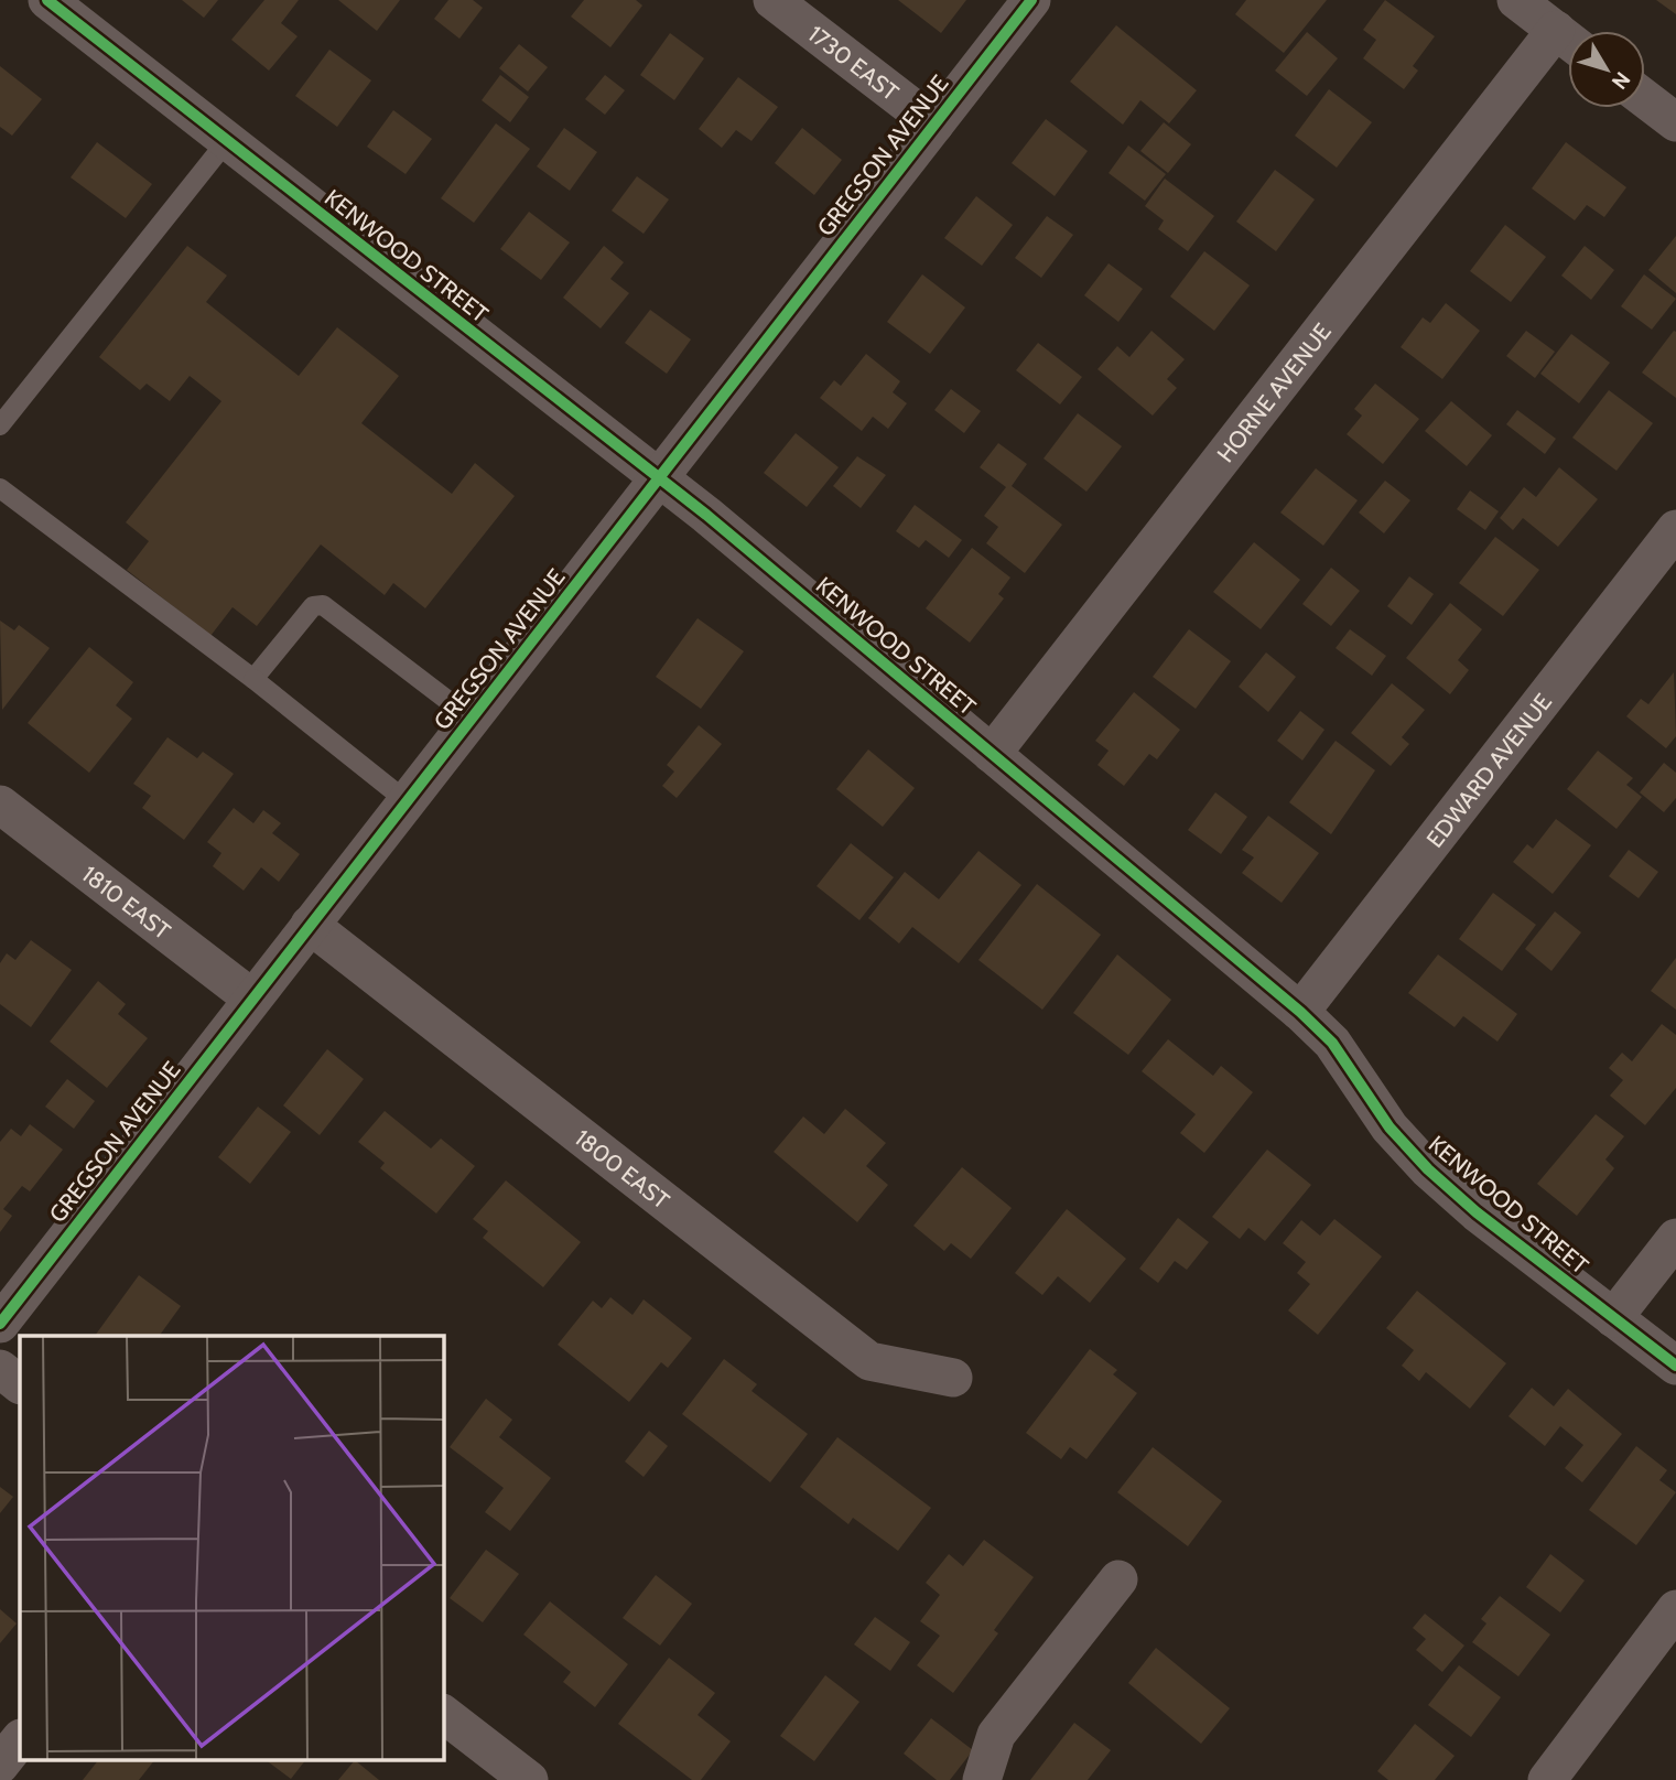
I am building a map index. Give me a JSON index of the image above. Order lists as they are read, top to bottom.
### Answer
{
  "streets": {
    "street": [
      "1730 EAST",
      "GREGSON AVENUE",
      "KENWOOD STREET",
      "HORNE AVENUE",
      "EDWARD AVENUE",
      "1810 EAST",
      "1800 EAST"
    ]
  },
  "crossings": [
    ["1730 EAST", "GREGSON AVENUE"],
    ["GREGSON AVENUE", "KENWOOD STREET"],
    ["GREGSON AVENUE", "1810 EAST"],
    ["GREGSON AVENUE", "1800 EAST"],
    ["KENWOOD STREET", "HORNE AVENUE"],
    ["KENWOOD STREET", "EDWARD AVENUE"]
  ],
  "north": "bottom right"
}
